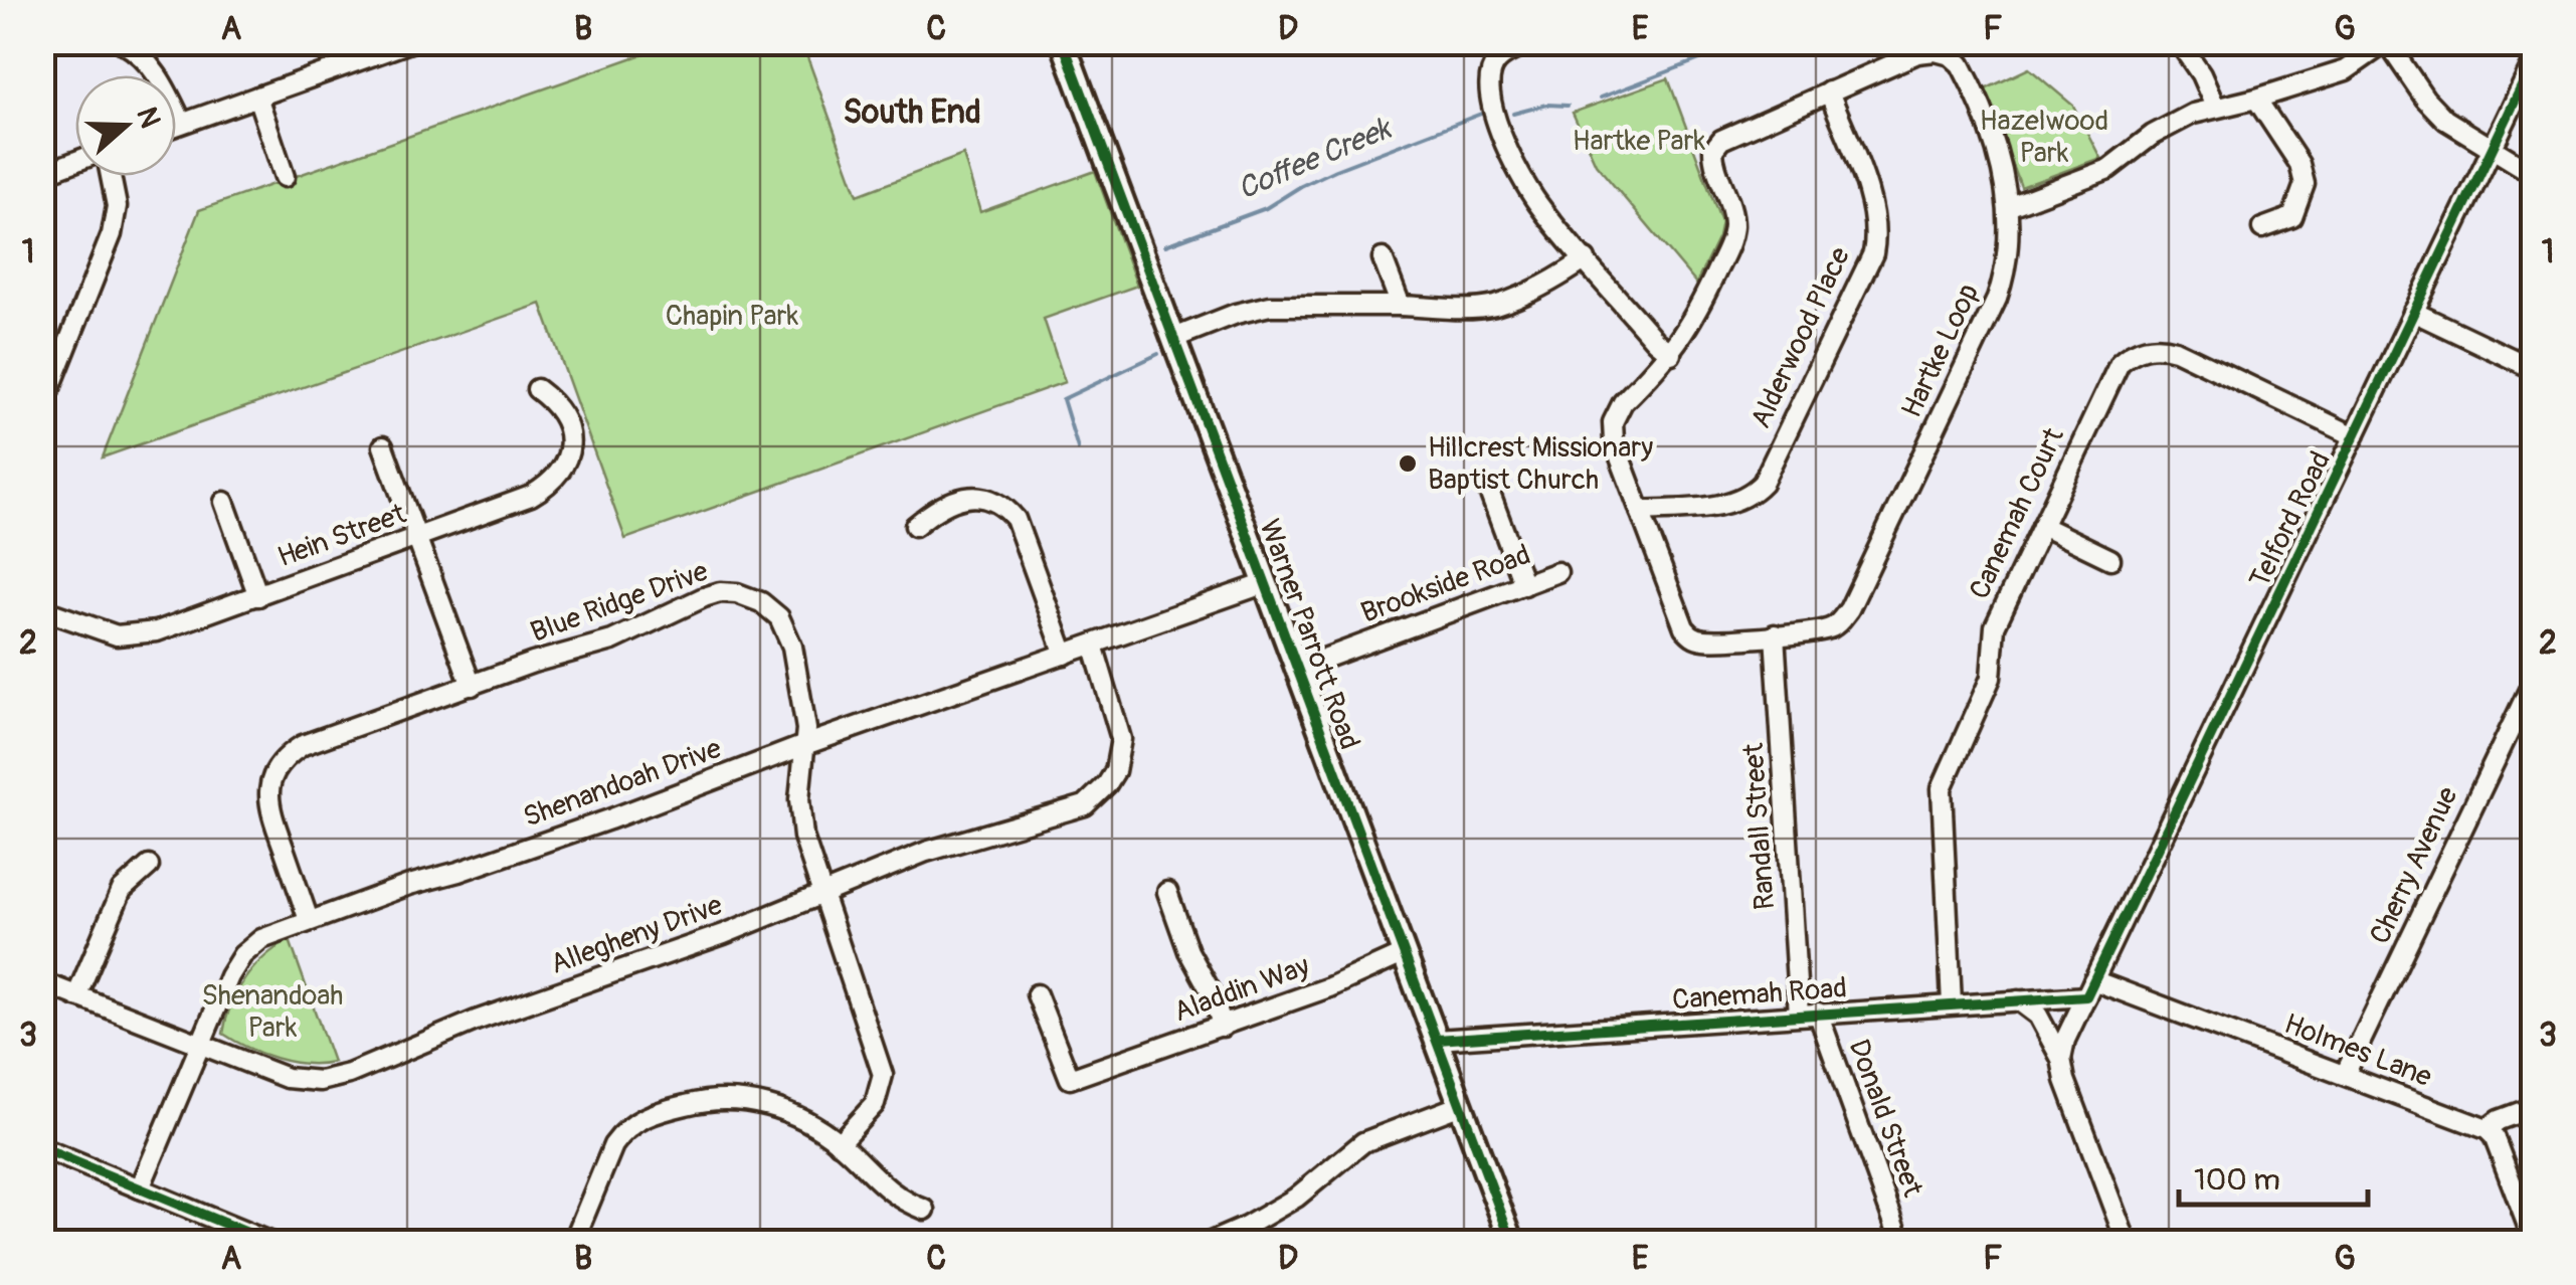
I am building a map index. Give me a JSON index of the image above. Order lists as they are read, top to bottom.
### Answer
{
  "streets": {
    "main road": ["Warner Parrott Road"],
    "street": [
      "Alderwood Place",
      "Hartke Loop",
      "Canemah Court",
      "Telford Road",
      "Hein Street",
      "Brookside Road",
      "Blue Ridge Drive",
      "Shenandoah Drive",
      "Randall Street",
      "Cherry Avenue",
      "Allegheny Drive",
      "Aladdin Way",
      "Canemah Road",
      "Holmes Lane",
      "Donald Street"
    ]
  },
  "crossings": [
    ["Alderwood Place", "Hartke Loop"],
    ["Hartke Loop", "Randall Street"],
    ["Canemah Court", "Telford Road"],
    ["Canemah Court", "Canemah Road"],
    ["Telford Road", "Canemah Road"],
    ["Telford Road", "Holmes Lane"],
    ["Brookside Road", "Warner Parrott Road"],
    ["Blue Ridge Drive", "Shenandoah Drive"],
    ["Blue Ridge Drive", "Allegheny Drive"],
    ["Warner Parrott Road", "Shenandoah Drive"],
    ["Warner Parrott Road", "Aladdin Way"],
    ["Warner Parrott Road", "Canemah Road"],
    ["Shenandoah Drive", "Allegheny Drive"],
    ["Randall Street", "Canemah Road"],
    ["Randall Street", "Donald Street"],
    ["Cherry Avenue", "Holmes Lane"],
    ["Canemah Road", "Holmes Lane"],
    ["Canemah Road", "Donald Street"]
  ],
  "districts": ["South End"],
  "water": ["Coffee Creek"],
  "parks": [
    "Hazelwood Park",
    "Hartke Park",
    "Chapin Park",
    "Shenandoah Park"
  ],
  "places": ["Hillcrest Missionary Baptist Church"],
  "scale_bar": "100 m",
  "north": "right",
  "grid": {
    "columns": [
      "A",
      "B",
      "C",
      "D",
      "E",
      "F",
      "G"
    ],
    "rows": ["1", "2", "3"]
  }
}
